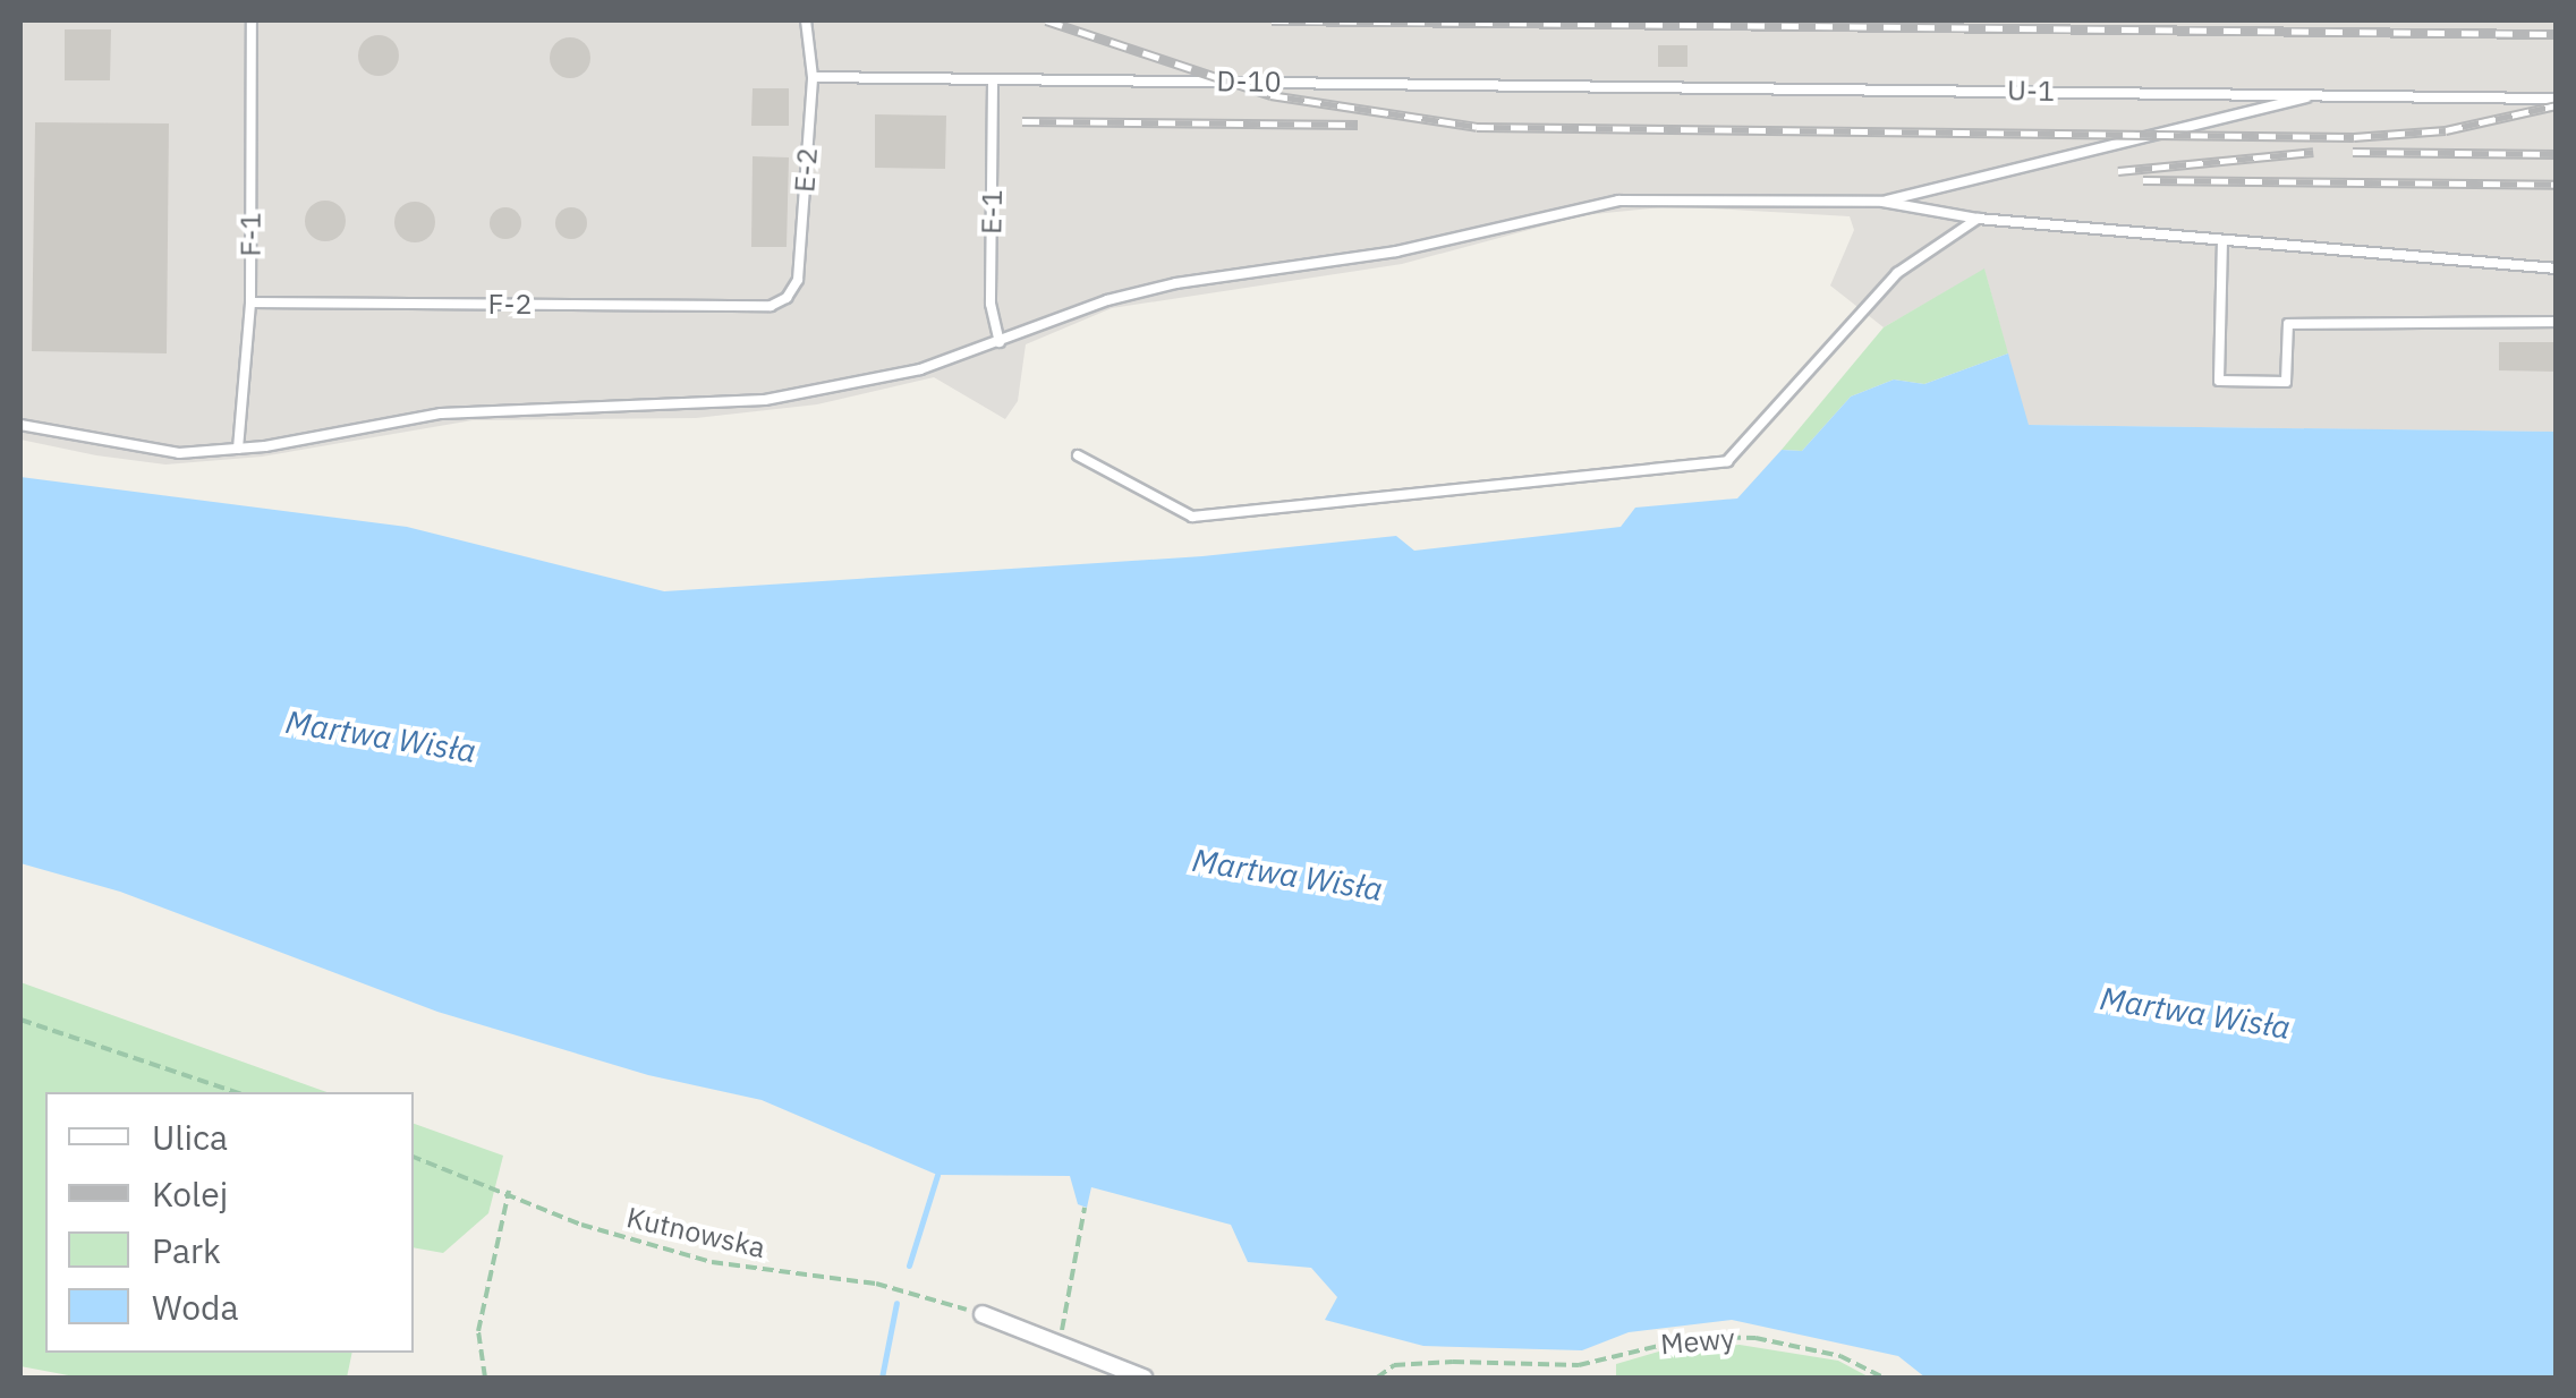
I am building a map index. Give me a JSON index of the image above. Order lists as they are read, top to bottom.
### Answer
{
  "streets": {
    "lane": [
      "D-10",
      "U-1",
      "E-2",
      "E-1",
      "F-1",
      "F-2"
    ],
    "path": ["Kutnowska", "Mewy"]
  },
  "crossings": [
    ["D-10", "U-1"],
    ["D-10", "E-2"],
    ["D-10", "E-1"],
    ["E-2", "F-2"],
    ["F-1", "F-2"]
  ],
  "water": ["Martwa Wisła"],
  "legend": [
    "Ulica",
    "Kolej",
    "Park",
    "Woda"
  ]
}
